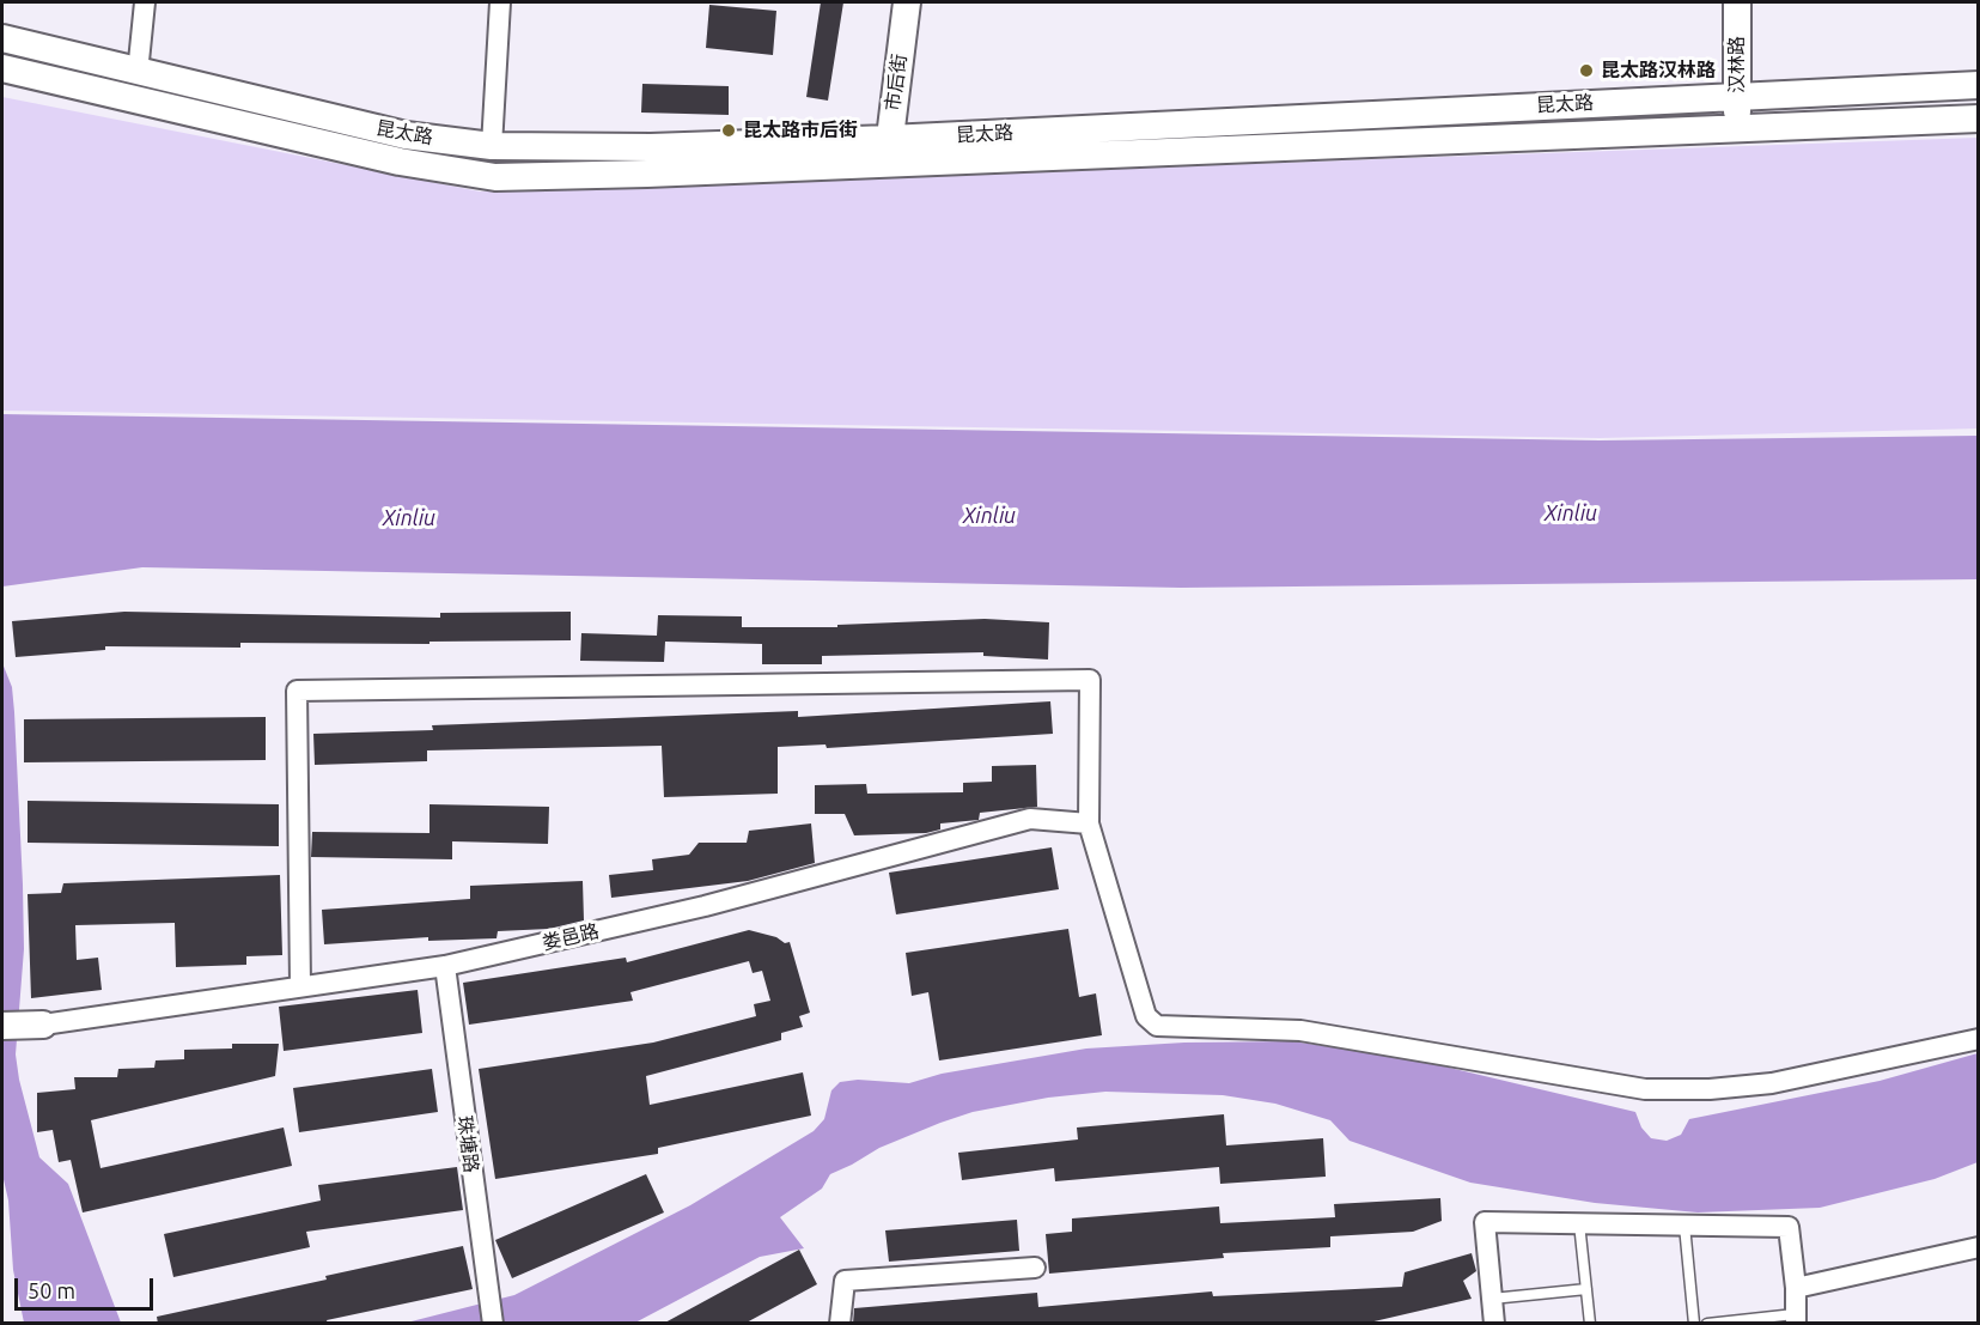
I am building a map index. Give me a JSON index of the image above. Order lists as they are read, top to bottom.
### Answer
{
  "streets": {
    "main road": ["汉林路", "市后街", "昆太路"],
    "street": ["娄邑路", "珠塘路"]
  },
  "crossings": [
    ["汉林路", "昆太路"],
    ["市后街", "昆太路"],
    ["娄邑路", "珠塘路"]
  ],
  "water": ["Xinliu"],
  "places": ["昆太路汉林路", "昆太路市后街"],
  "scale_bar": "50 m"
}
